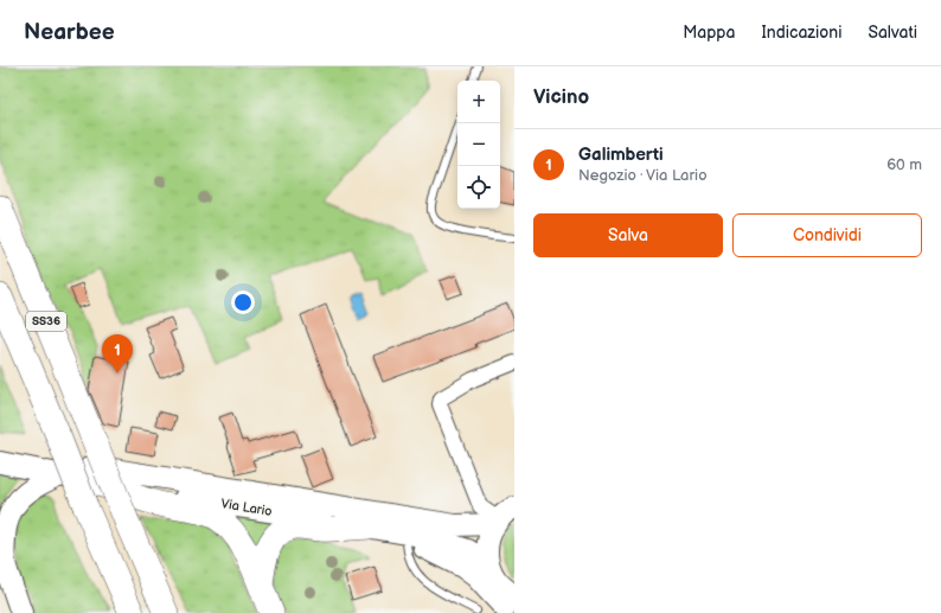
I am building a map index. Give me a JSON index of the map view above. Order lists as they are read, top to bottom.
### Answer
{
  "streets": {
    "highway": ["SS36"],
    "main road": ["Via Lario"]
  },
  "page": {
    "header": "Nearbee",
    "nav": ["Mappa", "Indicazioni", "Salvati"],
    "heading": "Vicino",
    "map_buttons": ["+", "−"],
    "list": [
      {
        "mark": "1",
        "name": "Galimberti",
        "note": "Negozio · Via Lario",
        "value": "60 m"
      }
    ],
    "buttons": ["Salva", "Condividi"],
    "pins": "1"
  }
}
